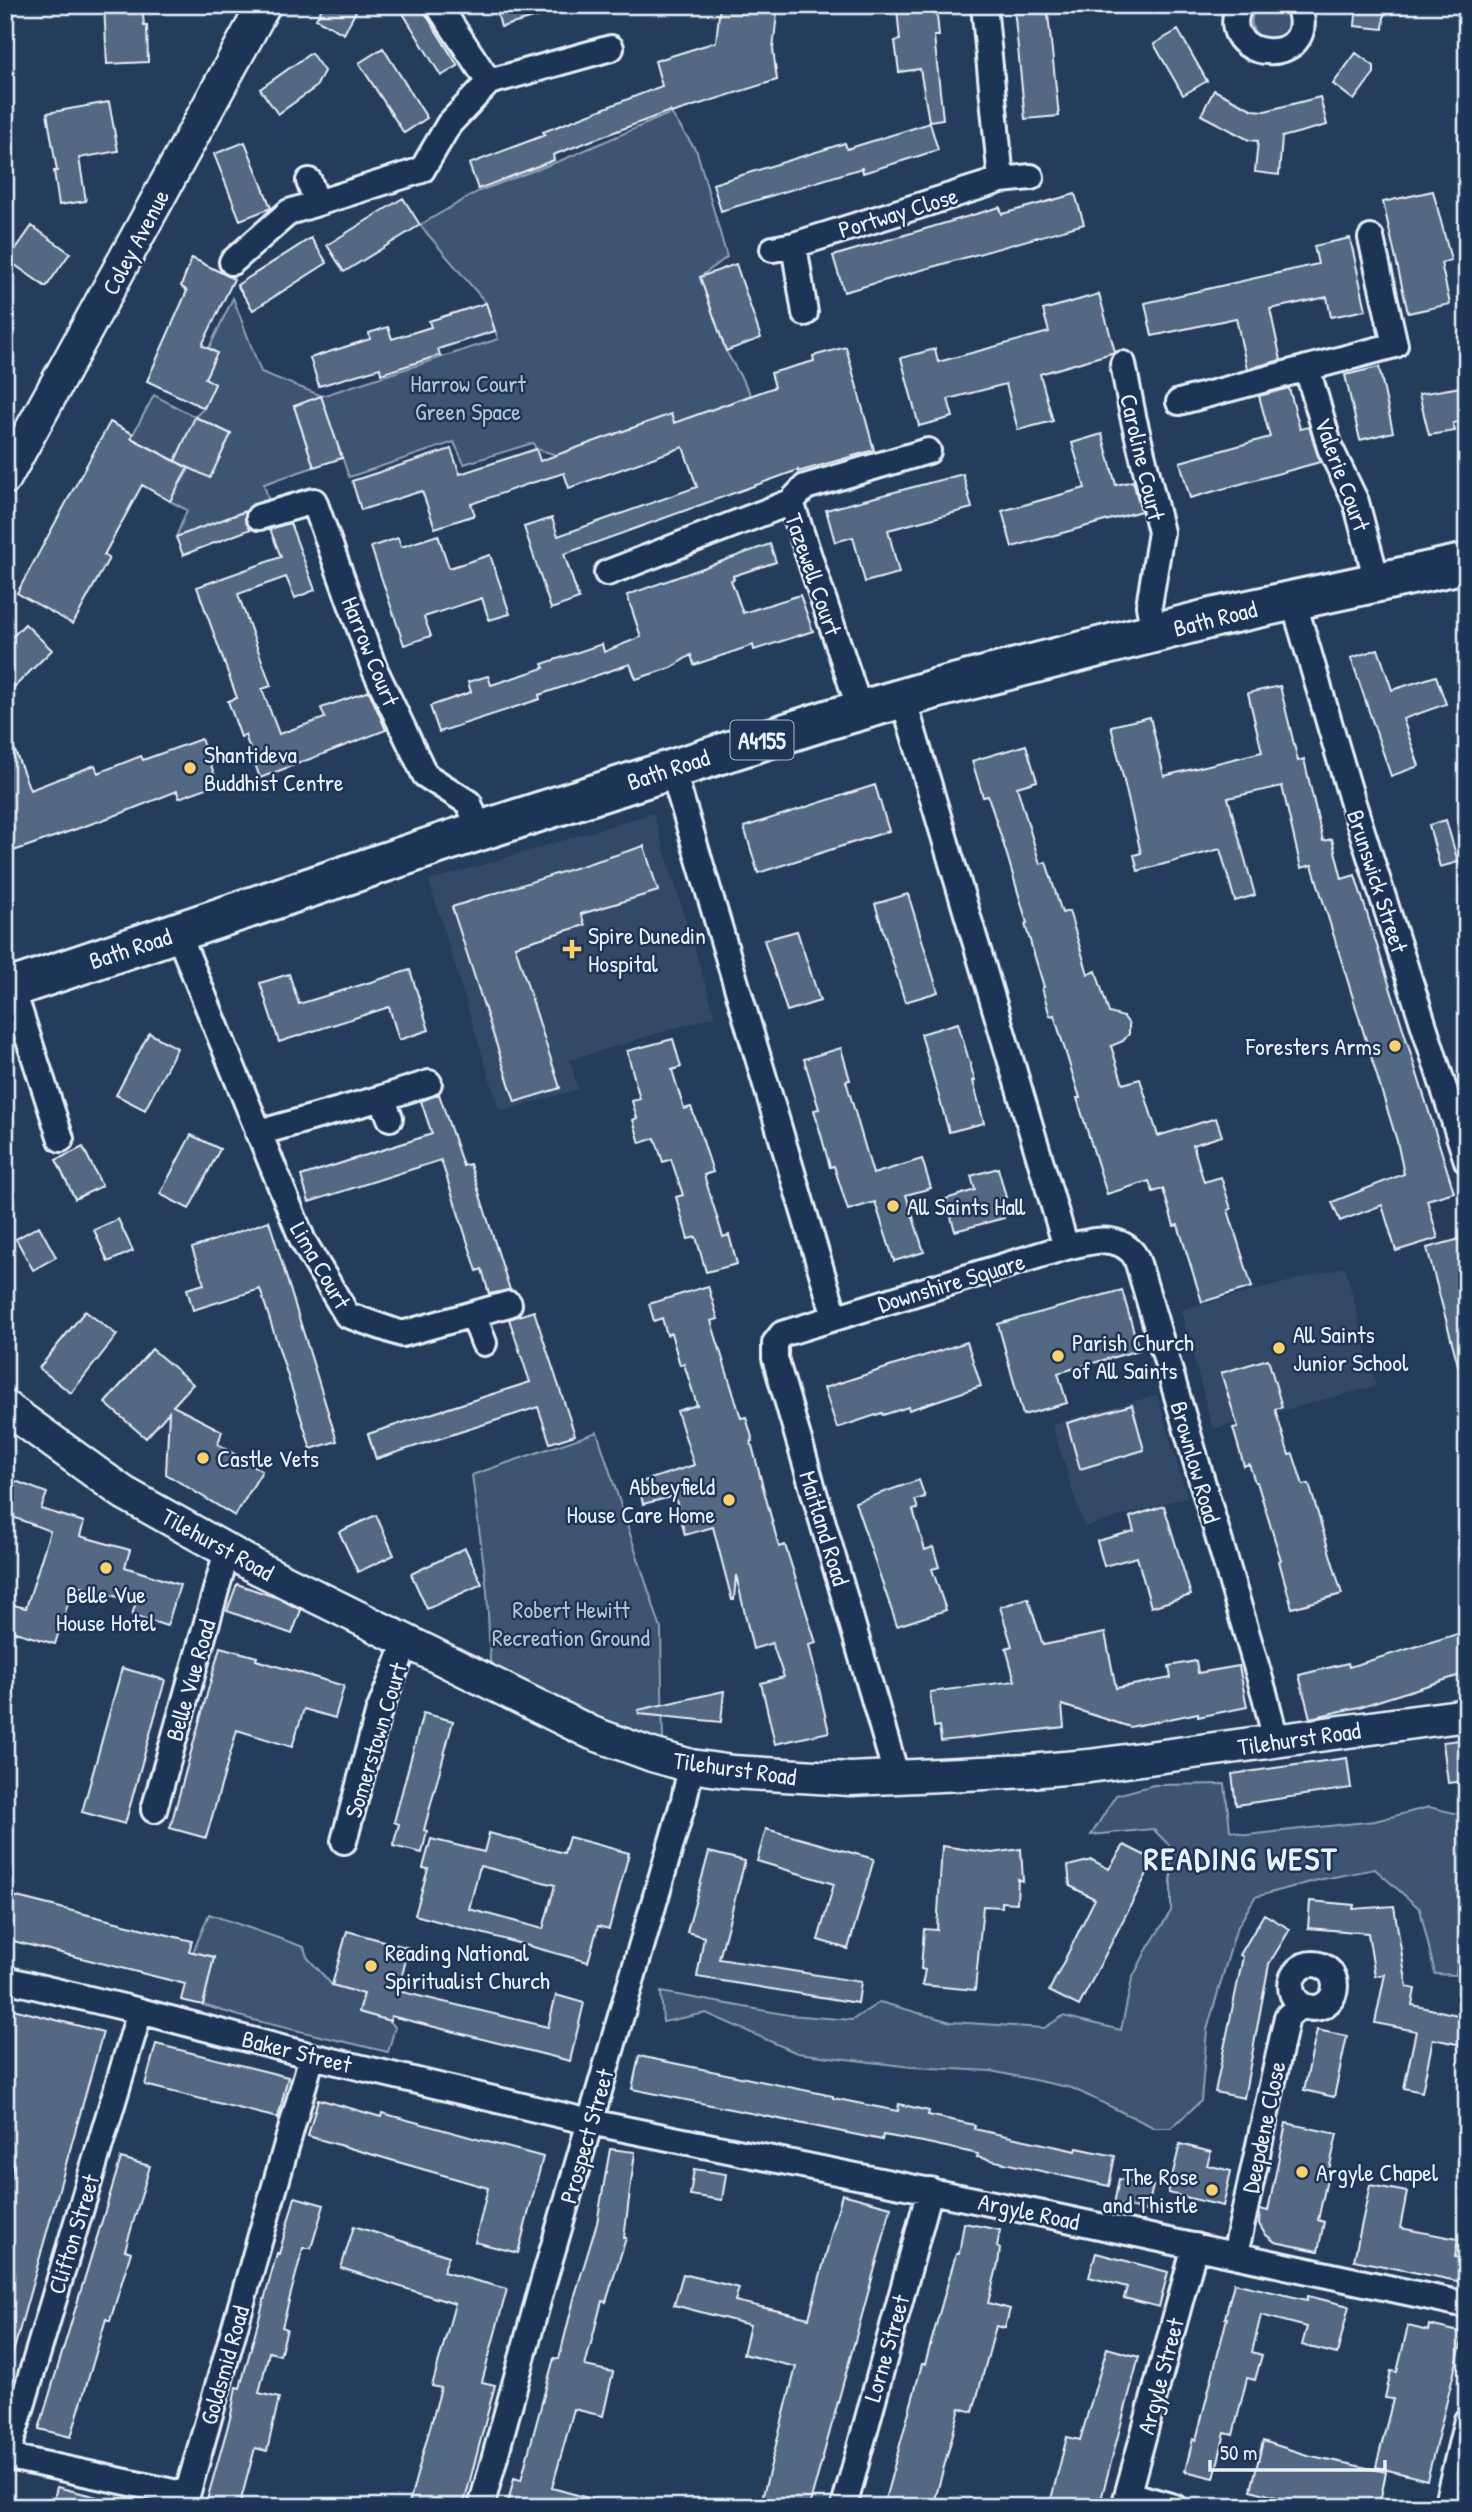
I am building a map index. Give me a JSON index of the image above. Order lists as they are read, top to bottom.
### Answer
{
  "streets": {
    "main road": ["Bath Road", "A4155"],
    "street": [
      "Portway Close",
      "Coley Avenue",
      "Caroline Court",
      "Valerie Court",
      "Tazewell Court",
      "Harrow Court",
      "Brunswick Street",
      "Lima Court",
      "Downshire Square",
      "Brownlow Road",
      "Maitland Road",
      "Tilehurst Road",
      "Belle Vue Road",
      "Somerstown Court",
      "Baker Street",
      "Deepdene Close",
      "Prospect Street",
      "Argyle Road",
      "Clifton Street",
      "Lorne Street",
      "Goldsmid Road",
      "Argyle Street"
    ]
  },
  "crossings": [
    ["Caroline Court", "Bath Road"],
    ["Valerie Court", "Bath Road"],
    ["Tazewell Court", "Bath Road"],
    ["Bath Road", "Harrow Court"],
    ["Bath Road", "Brunswick Street"],
    ["Bath Road", "Lima Court"],
    ["Downshire Square", "Brownlow Road"],
    ["Downshire Square", "Maitland Road"],
    ["Brownlow Road", "Tilehurst Road"],
    ["Maitland Road", "Tilehurst Road"],
    ["Tilehurst Road", "Belle Vue Road"],
    ["Tilehurst Road", "Somerstown Court"],
    ["Tilehurst Road", "Prospect Street"],
    ["Baker Street", "Prospect Street"],
    ["Baker Street", "Argyle Road"],
    ["Baker Street", "Clifton Street"],
    ["Baker Street", "Goldsmid Road"],
    ["Deepdene Close", "Argyle Road"],
    ["Prospect Street", "Argyle Road"],
    ["Argyle Road", "Lorne Street"],
    ["Argyle Road", "Argyle Street"],
    ["Clifton Street", "Goldsmid Road"]
  ],
  "districts": ["READING WEST"],
  "parks": ["Harrow Court Green Space", "Robert Hewitt Recreation Ground"],
  "places": {
    "other": [
      "Shantideva Buddhist Centre",
      "Foresters Arms",
      "All Saints Hall",
      "All Saints Junior School",
      "Parish Church of All Saints",
      "Castle Vets",
      "Abbeyfield House Care Home",
      "Belle Vue House Hotel",
      "Reading National Spiritualist Church",
      "Argyle Chapel",
      "The Rose and Thistle"
    ],
    "health": ["Spire Dunedin Hospital"]
  },
  "scale_bar": "50 m"
}
